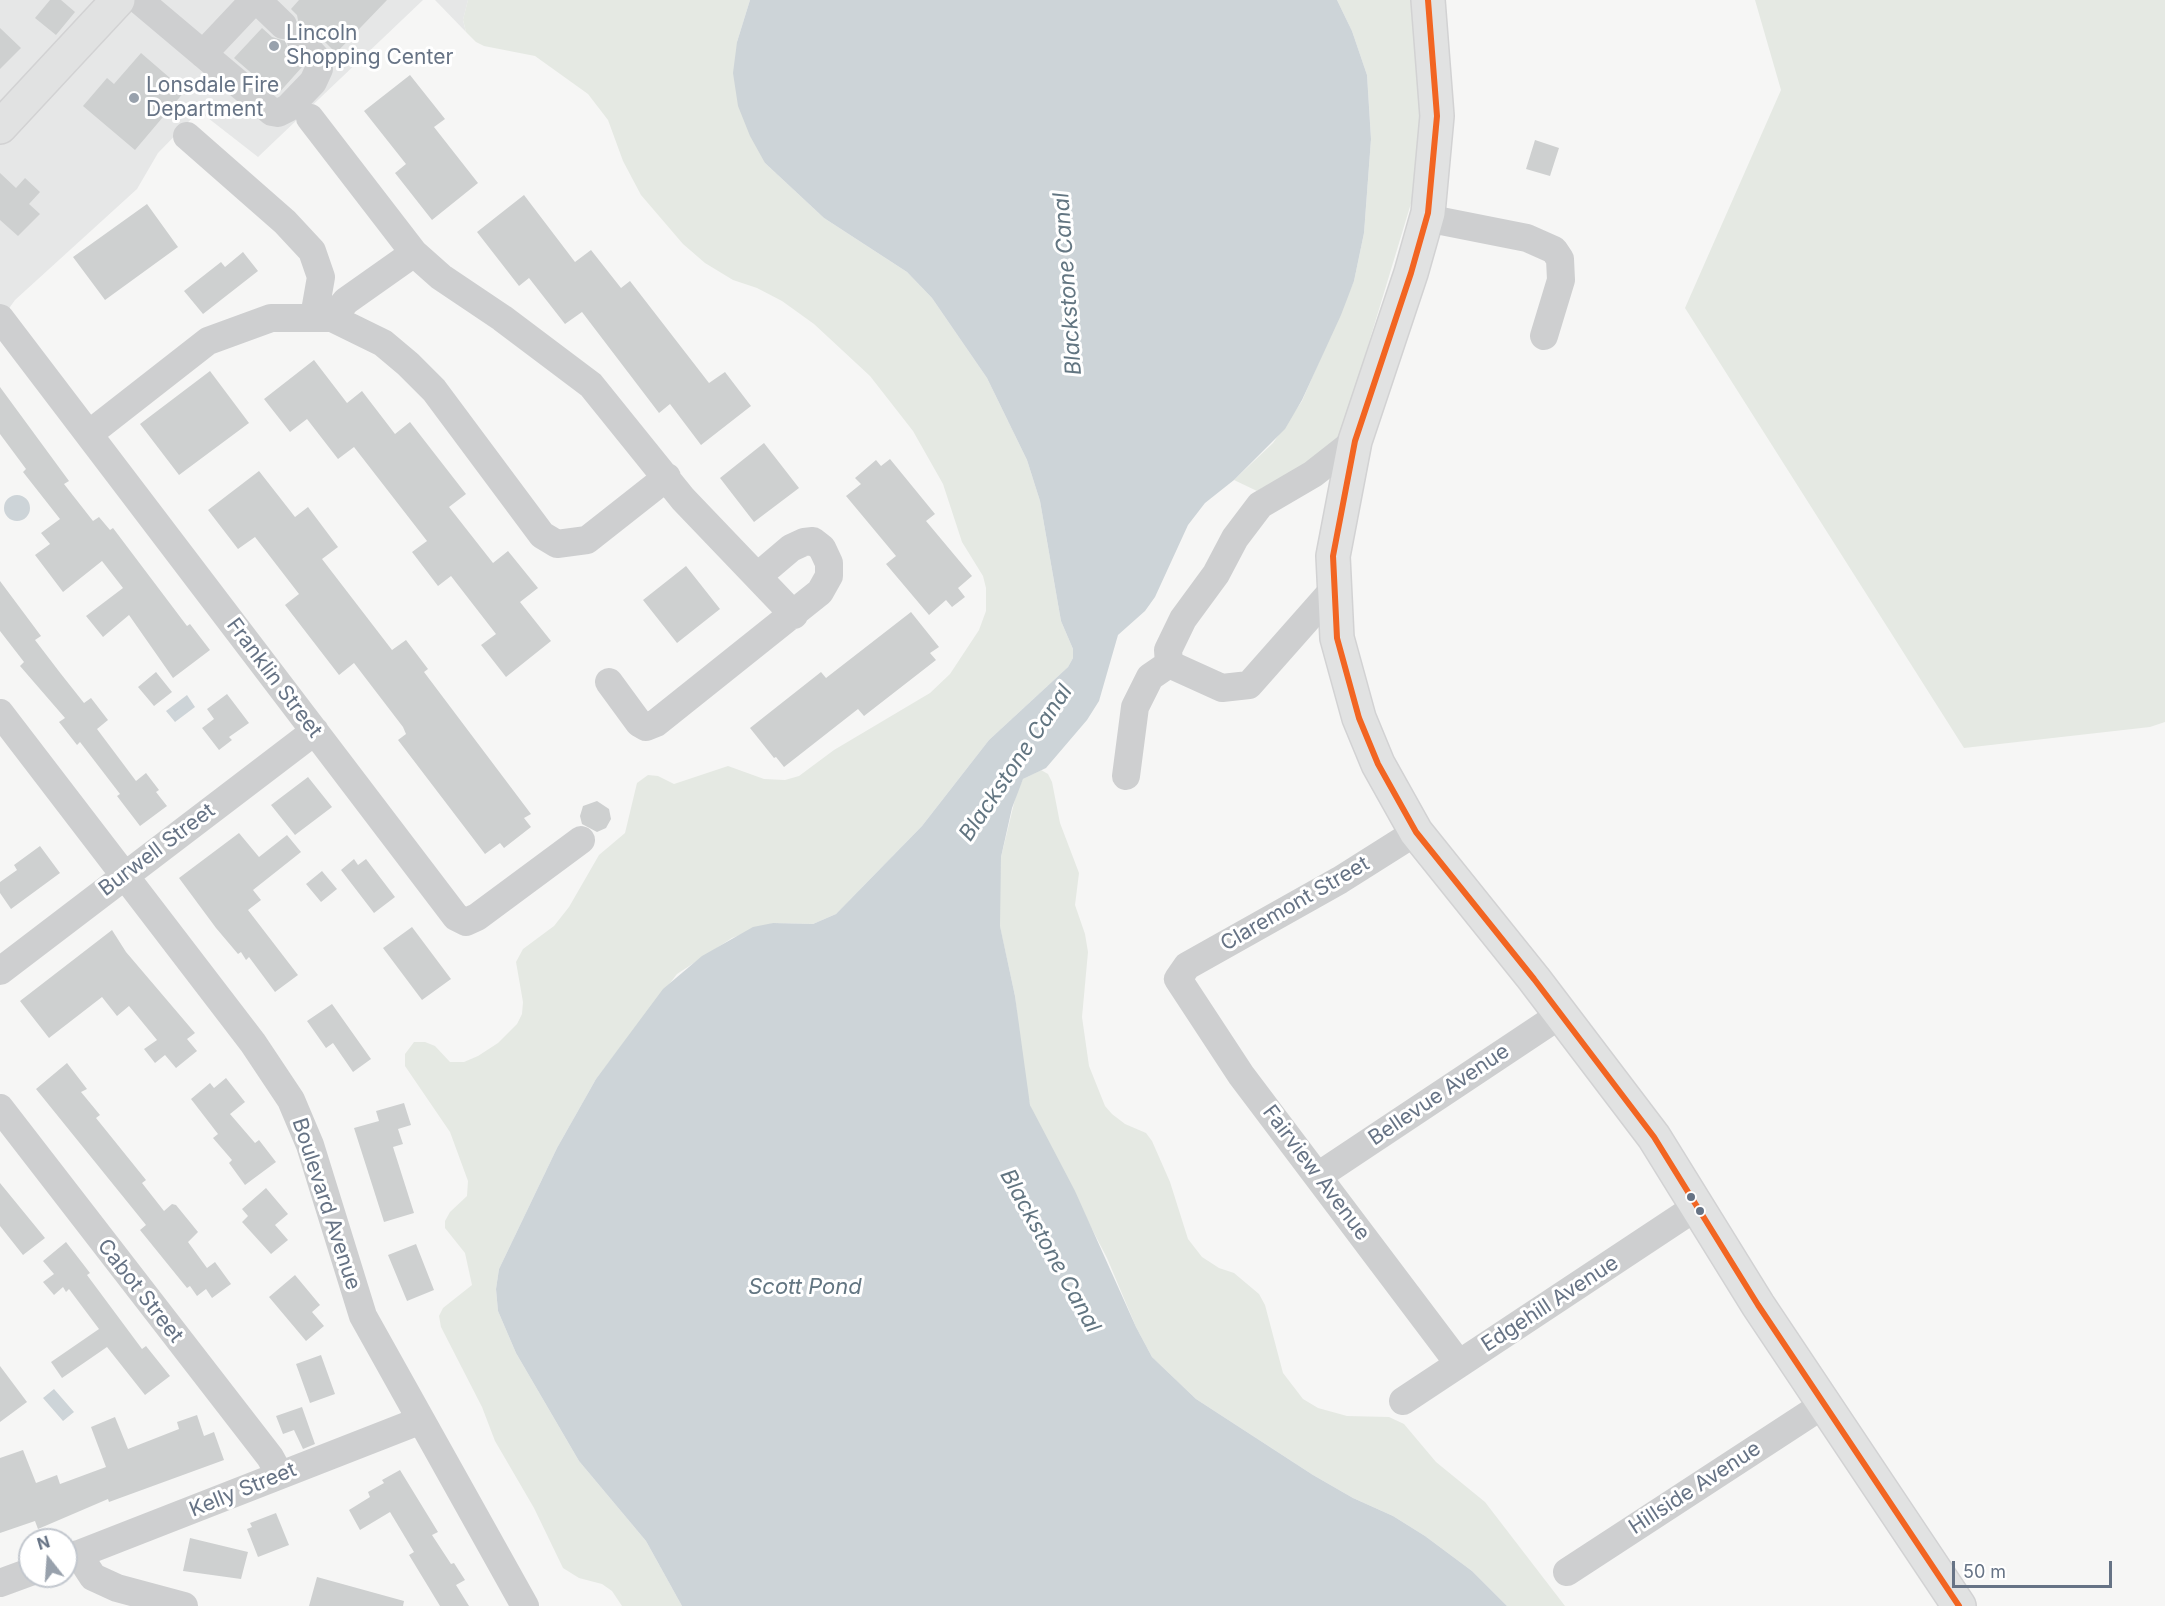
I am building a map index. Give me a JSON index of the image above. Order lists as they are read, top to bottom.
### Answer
{
  "streets": {
    "street": [
      "Franklin Street",
      "Burwell Street",
      "Claremont Street",
      "Bellevue Avenue",
      "Fairview Avenue",
      "Boulevard Avenue",
      "Cabot Street",
      "Edgehill Avenue",
      "Hillside Avenue",
      "Kelly Street"
    ]
  },
  "crossings": [
    ["Franklin Street", "Burwell Street"],
    ["Burwell Street", "Boulevard Avenue"],
    ["Claremont Street", "Fairview Avenue"],
    ["Bellevue Avenue", "Fairview Avenue"],
    ["Fairview Avenue", "Edgehill Avenue"],
    ["Boulevard Avenue", "Kelly Street"],
    ["Cabot Street", "Kelly Street"]
  ],
  "water": ["Blackstone Canal", "Scott Pond"],
  "places": ["Lincoln Shopping Center", "Lonsdale Fire Department"],
  "scale_bar": "50 m",
  "north": "top"
}
